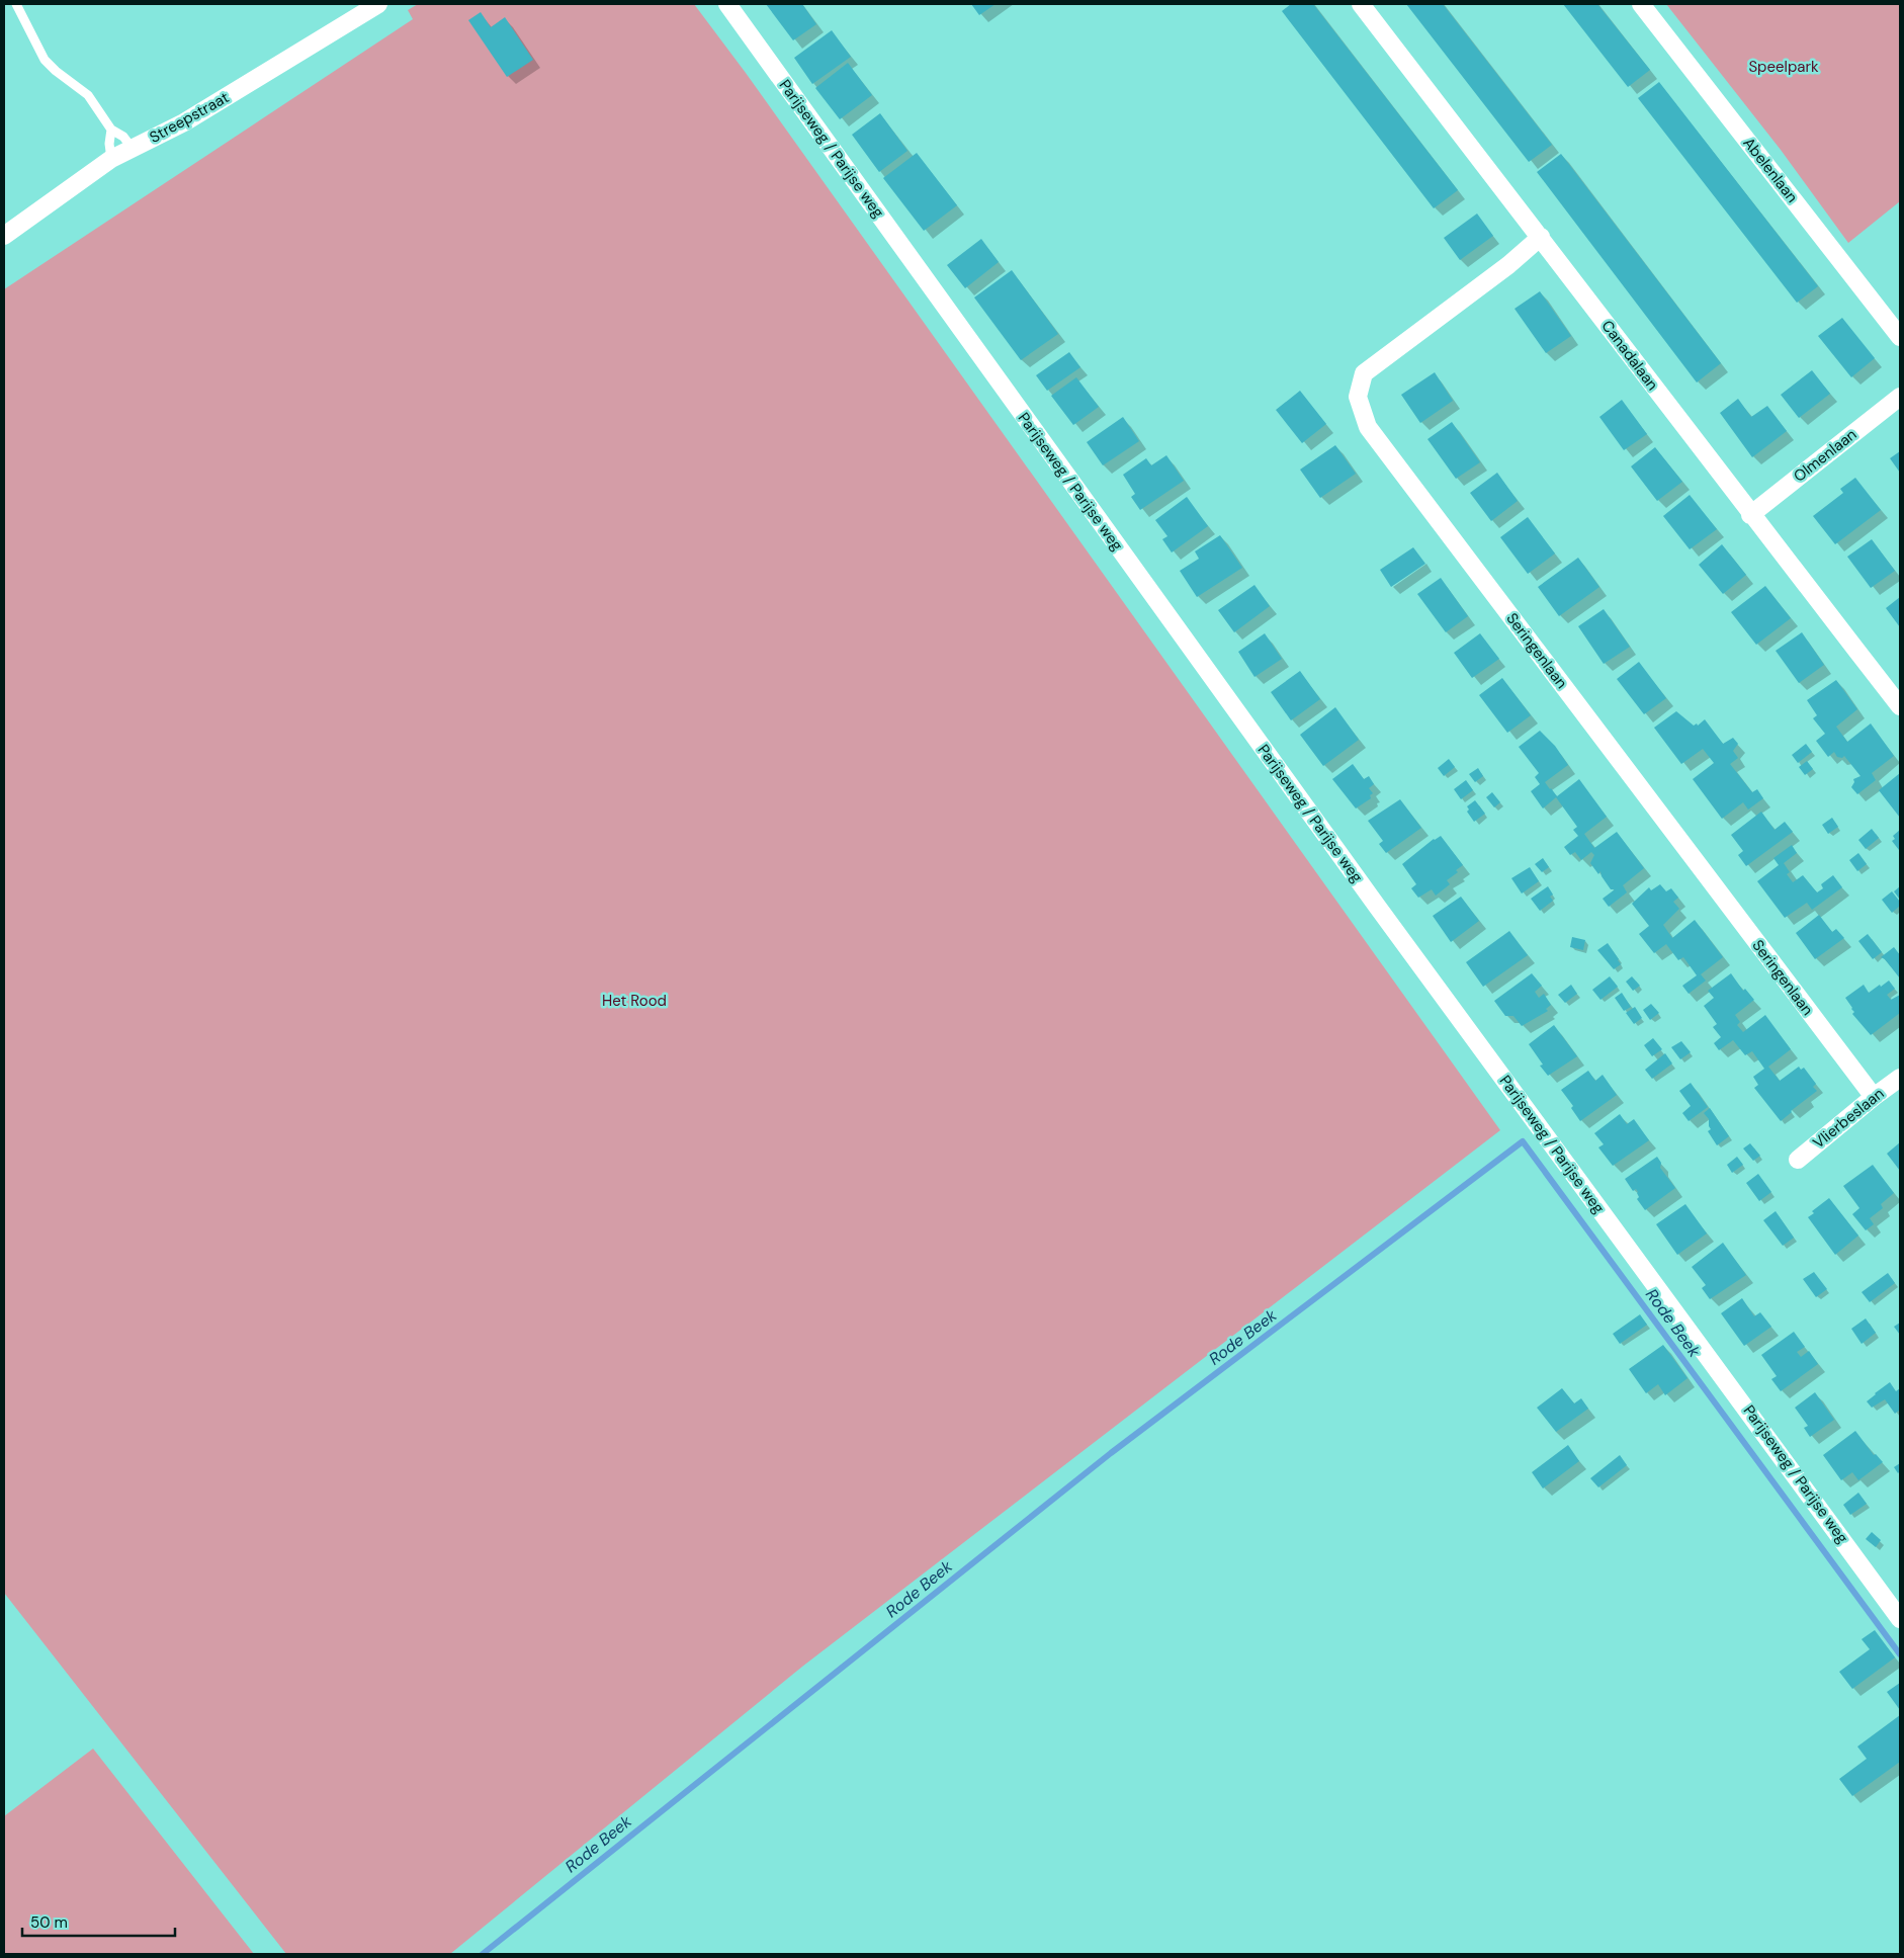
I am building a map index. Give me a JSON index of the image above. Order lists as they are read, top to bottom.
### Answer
{
  "streets": {
    "street": [
      "Streepstraat",
      "Parijseweg / Parijse weg",
      "Abelenlaan",
      "Canadalaan",
      "Olmenlaan",
      "Seringenlaan",
      "Vlierbeslaan"
    ]
  },
  "crossings": [
    ["Canadalaan", "Olmenlaan"],
    ["Canadalaan", "Seringenlaan"],
    ["Seringenlaan", "Vlierbeslaan"]
  ],
  "water": ["Rode Beek"],
  "parks": ["Speelpark", "Het Rood"],
  "scale_bar": "50 m"
}
